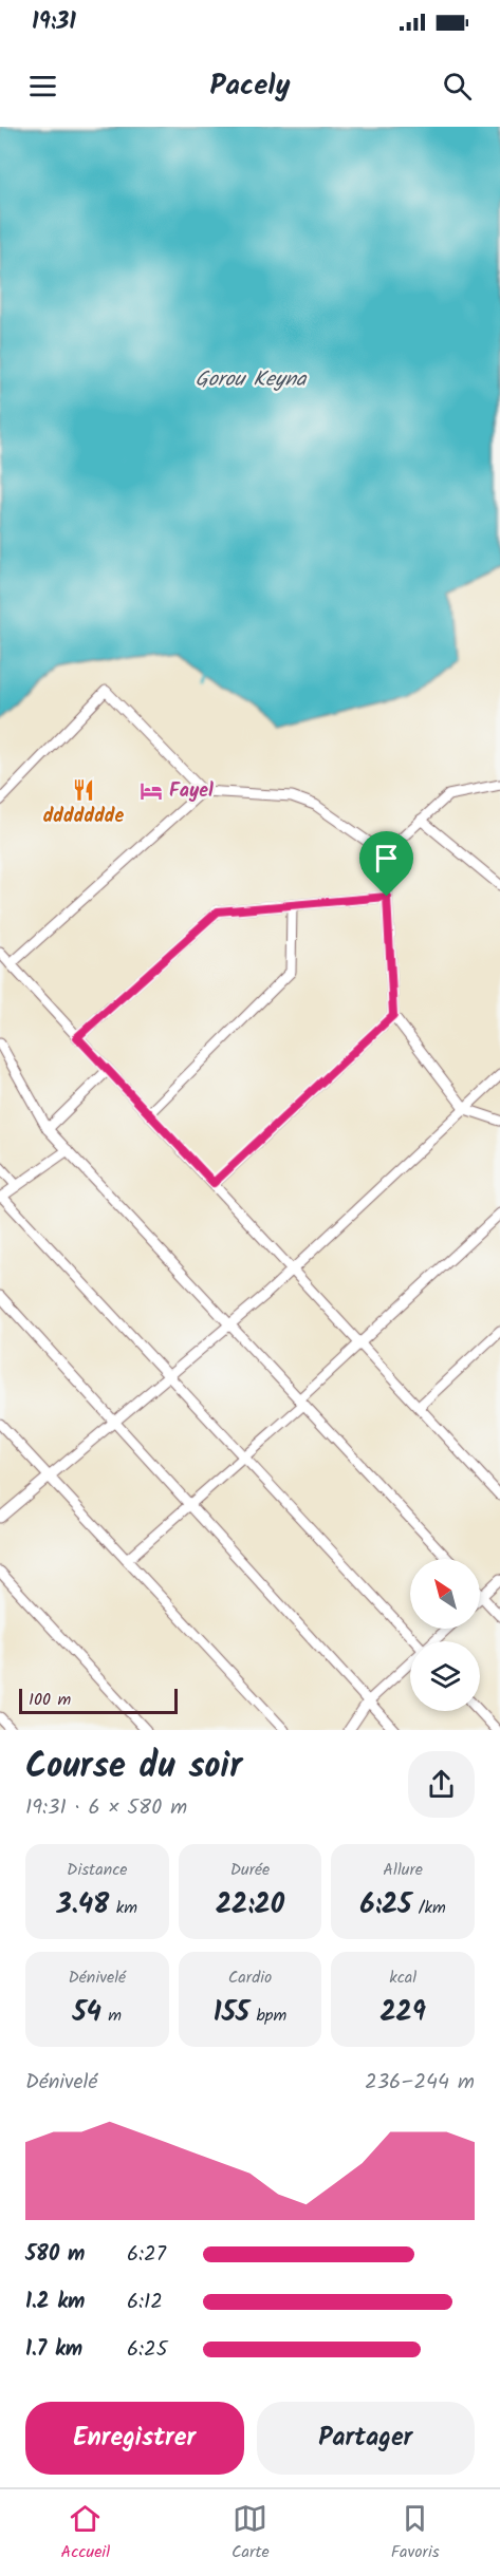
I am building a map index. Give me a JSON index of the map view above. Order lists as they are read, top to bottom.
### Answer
{
  "water": ["Gorou Keyna"],
  "places": {
    "restaurant": ["ddddddde"],
    "hotel": ["Fayel"]
  },
  "scale_bar": "100 m",
  "north": "top left",
  "page": {
    "status": "19:31",
    "header": "Pacely",
    "scale": "100 m",
    "heading": ["Course du soir", "19:31 · 6 × 580 m"],
    "stats": [
      ["Distance", "3.48 km"],
      ["Durée", "22:20"],
      ["Allure", "6:25 /km"],
      ["Dénivelé", "54 m"],
      ["Cardio", "155 bpm"],
      ["kcal", "229"]
    ],
    "chart": ["Dénivelé", "236–244 m"],
    "list": [
      {
        "name": "580 m",
        "note": "6:27"
      },
      {
        "name": "1.2 km",
        "note": "6:12"
      },
      {
        "name": "1.7 km",
        "note": "6:25"
      }
    ],
    "buttons": ["Enregistrer", "Partager"],
    "tabs": ["Accueil", "Carte", "Favoris"]
  }
}
